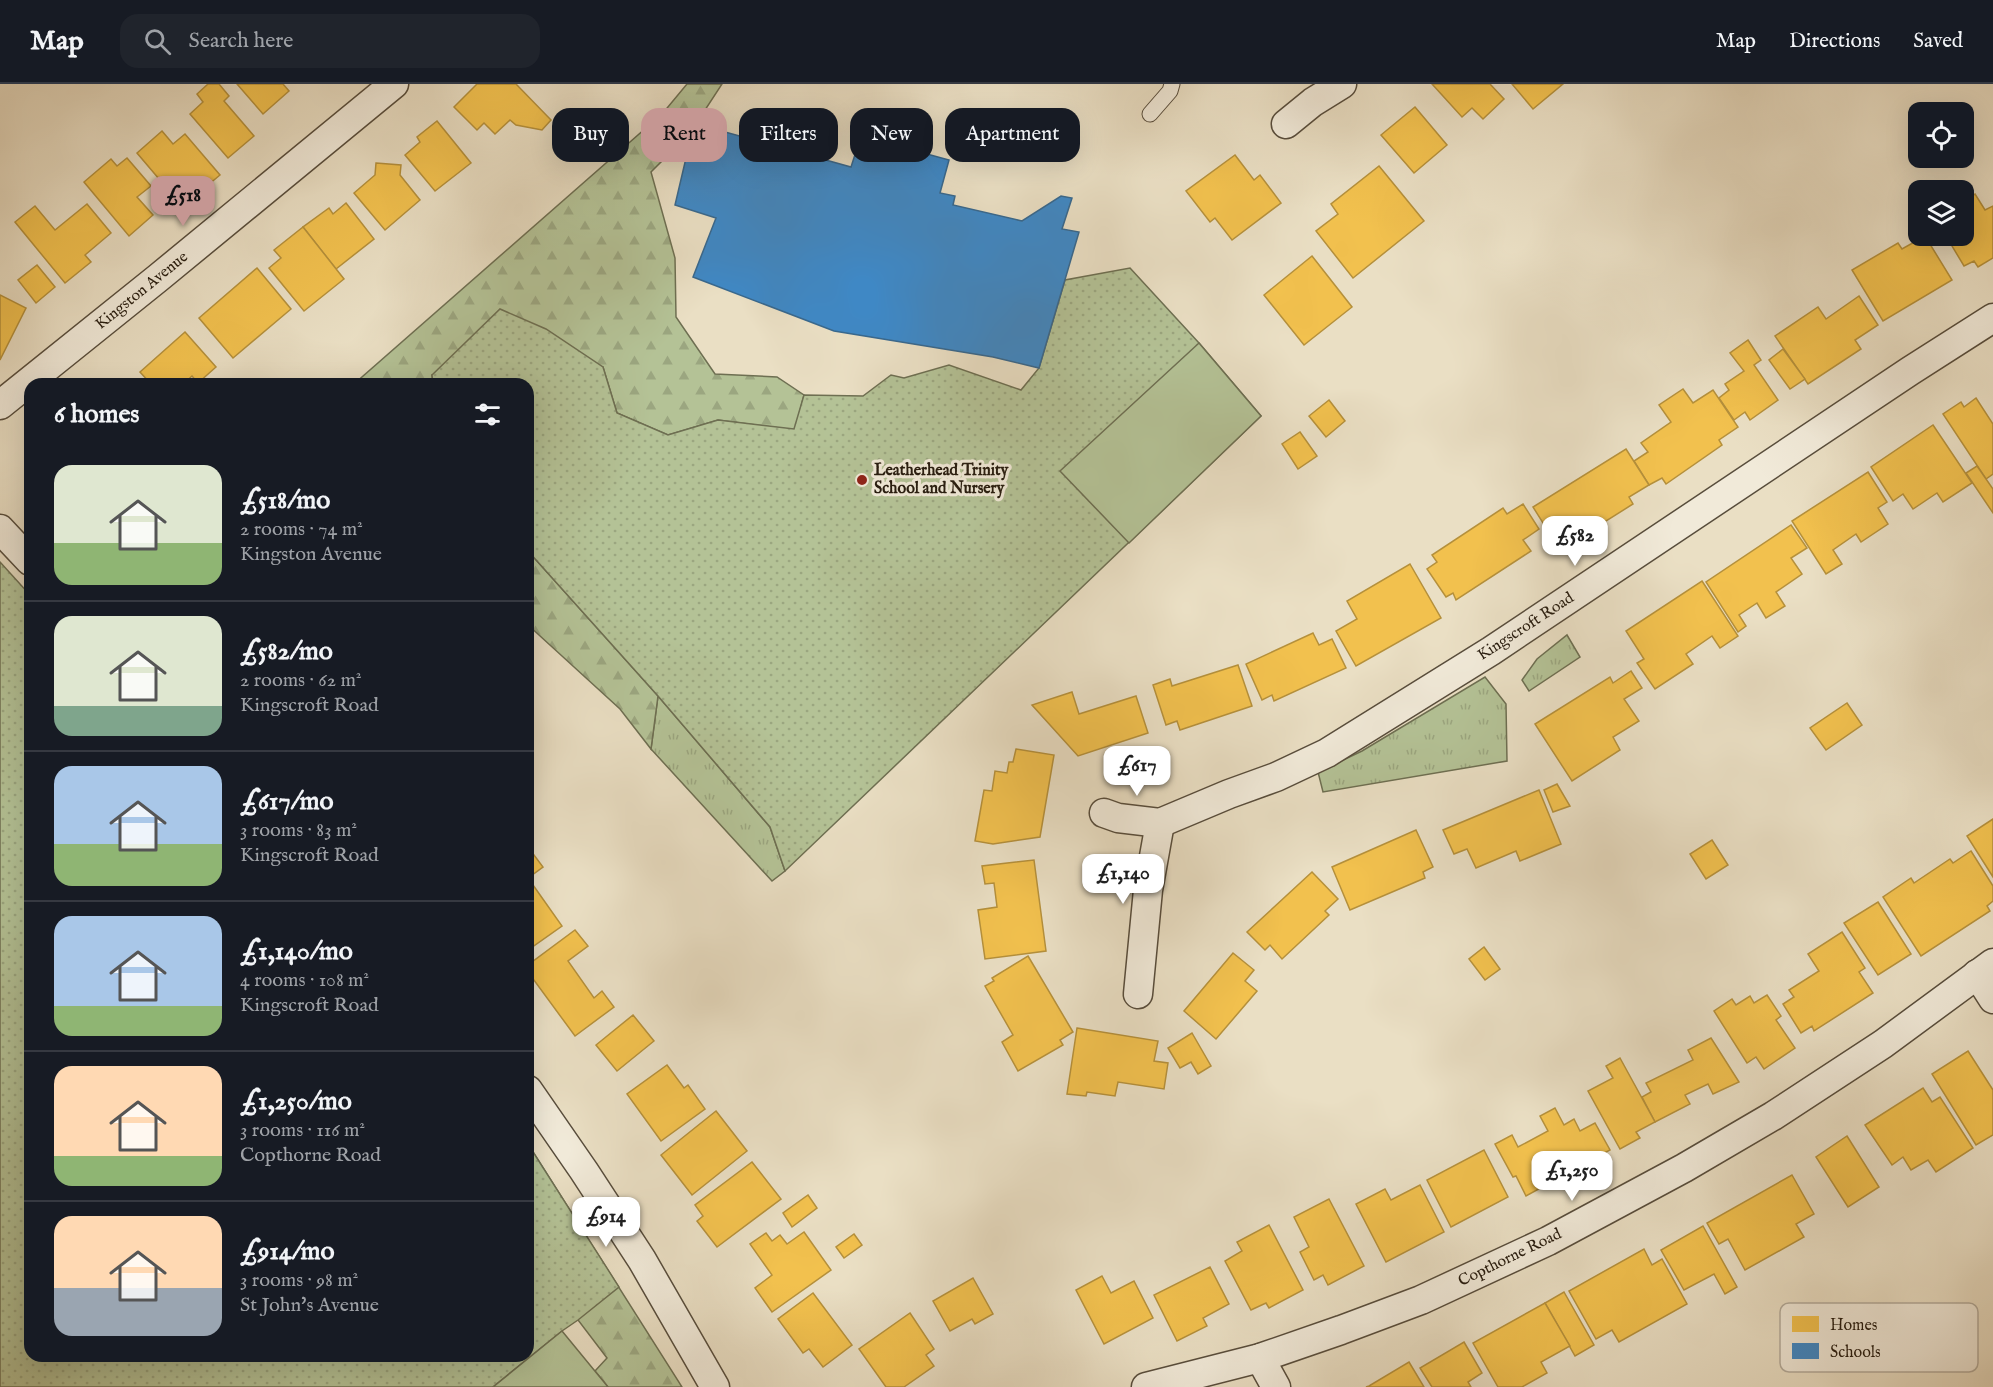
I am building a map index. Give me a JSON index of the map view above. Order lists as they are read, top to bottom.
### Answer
{
  "streets": {
    "street": ["Kingston Avenue", "Kingscroft Road", "Copthorne Road"]
  },
  "places": ["Leatherhead Trinity School and Nursery"],
  "legend": ["Homes", "Schools"],
  "page": {
    "header": "Map",
    "search": "Search here",
    "nav": ["Map", "Directions", "Saved"],
    "chip": [
      "Buy",
      "Rent",
      "Filters",
      "New",
      "Apartment"
    ],
    "price": [
      "£518",
      "£582",
      "£617",
      "£1,140",
      "£1,250",
      "£914"
    ],
    "heading": "6 homes",
    "list": [
      {
        "name": "£518/mo",
        "note": "2 rooms · 74 m² · Kingston Avenue"
      },
      {
        "name": "£582/mo",
        "note": "2 rooms · 62 m² · Kingscroft Road"
      },
      {
        "name": "£617/mo",
        "note": "3 rooms · 83 m² · Kingscroft Road"
      },
      {
        "name": "£1,140/mo",
        "note": "4 rooms · 108 m² · Kingscroft Road"
      },
      {
        "name": "£1,250/mo",
        "note": "3 rooms · 116 m² · Copthorne Road"
      },
      {
        "name": "£914/mo",
        "note": "3 rooms · 98 m² · St John's Avenue"
      }
    ]
  }
}
